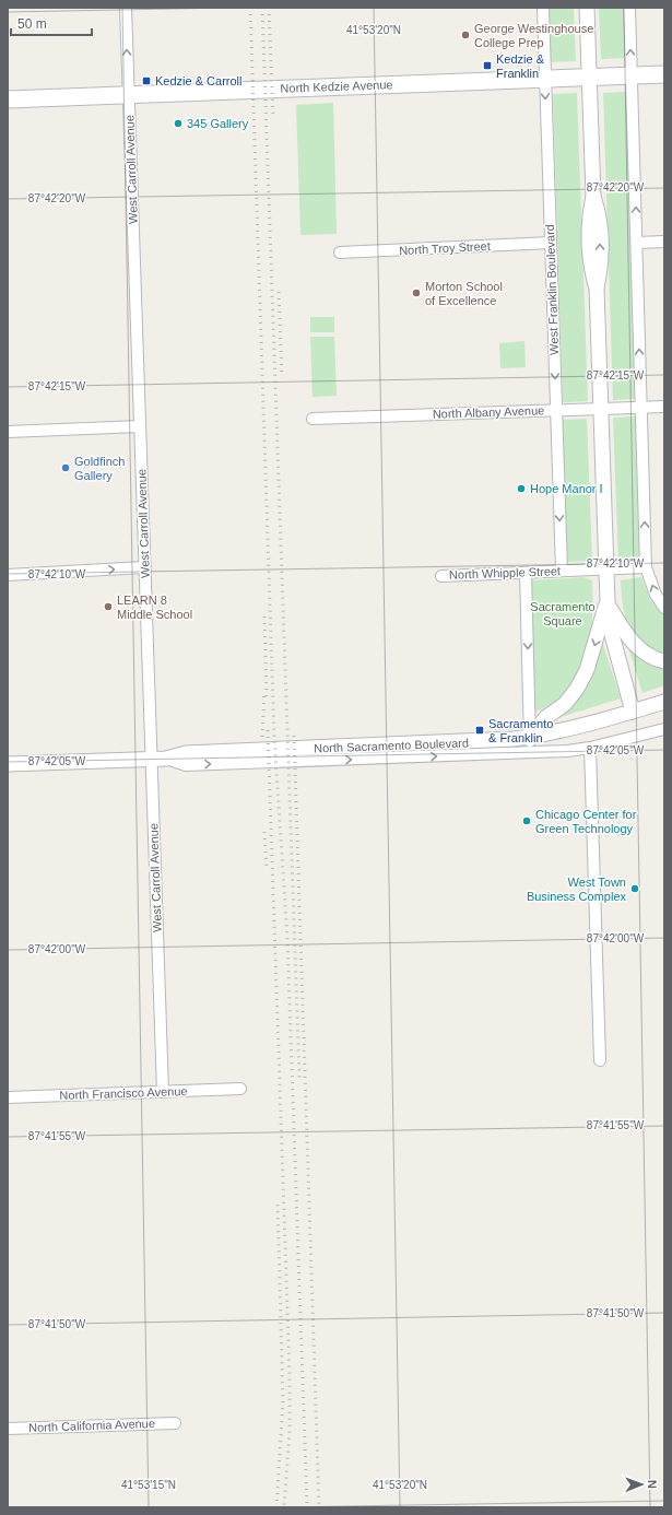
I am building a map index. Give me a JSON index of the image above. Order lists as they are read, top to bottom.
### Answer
{
  "streets": {
    "main road": ["North Kedzie Avenue"],
    "street": [
      "West Carroll Avenue",
      "North Troy Street",
      "West Franklin Boulevard",
      "North Albany Avenue",
      "North Whipple Street",
      "North Sacramento Boulevard",
      "North Francisco Avenue",
      "North California Avenue"
    ]
  },
  "crossings": [
    ["North Kedzie Avenue", "West Carroll Avenue"],
    ["North Kedzie Avenue", "West Franklin Boulevard"],
    ["West Carroll Avenue", "North Sacramento Boulevard"],
    ["West Carroll Avenue", "North Francisco Avenue"],
    ["North Troy Street", "West Franklin Boulevard"],
    ["West Franklin Boulevard", "North Albany Avenue"],
    ["West Franklin Boulevard", "North Whipple Street"]
  ],
  "parks": ["Sacramento Square"],
  "places": {
    "other": [
      "George Westinghouse College Prep",
      "345 Gallery",
      "Morton School of Excellence",
      "Goldfinch Gallery",
      "Hope Manor I",
      "LEARN 8 Middle School",
      "Chicago Center for Green Technology",
      "West Town Business Complex"
    ],
    "transit": ["Kedzie & Franklin", "Kedzie & Carroll", "Sacramento & Franklin"]
  },
  "scale_bar": "50 m",
  "north": "right",
  "coordinates": [
    "41°53'20\"N",
    "87°42'20\"W",
    "87°42'15\"W",
    "87°42'10\"W",
    "87°42'05\"W",
    "87°42'00\"W",
    "87°41'55\"W",
    "87°41'50\"W",
    "41°53'15\"N"
  ]
}
